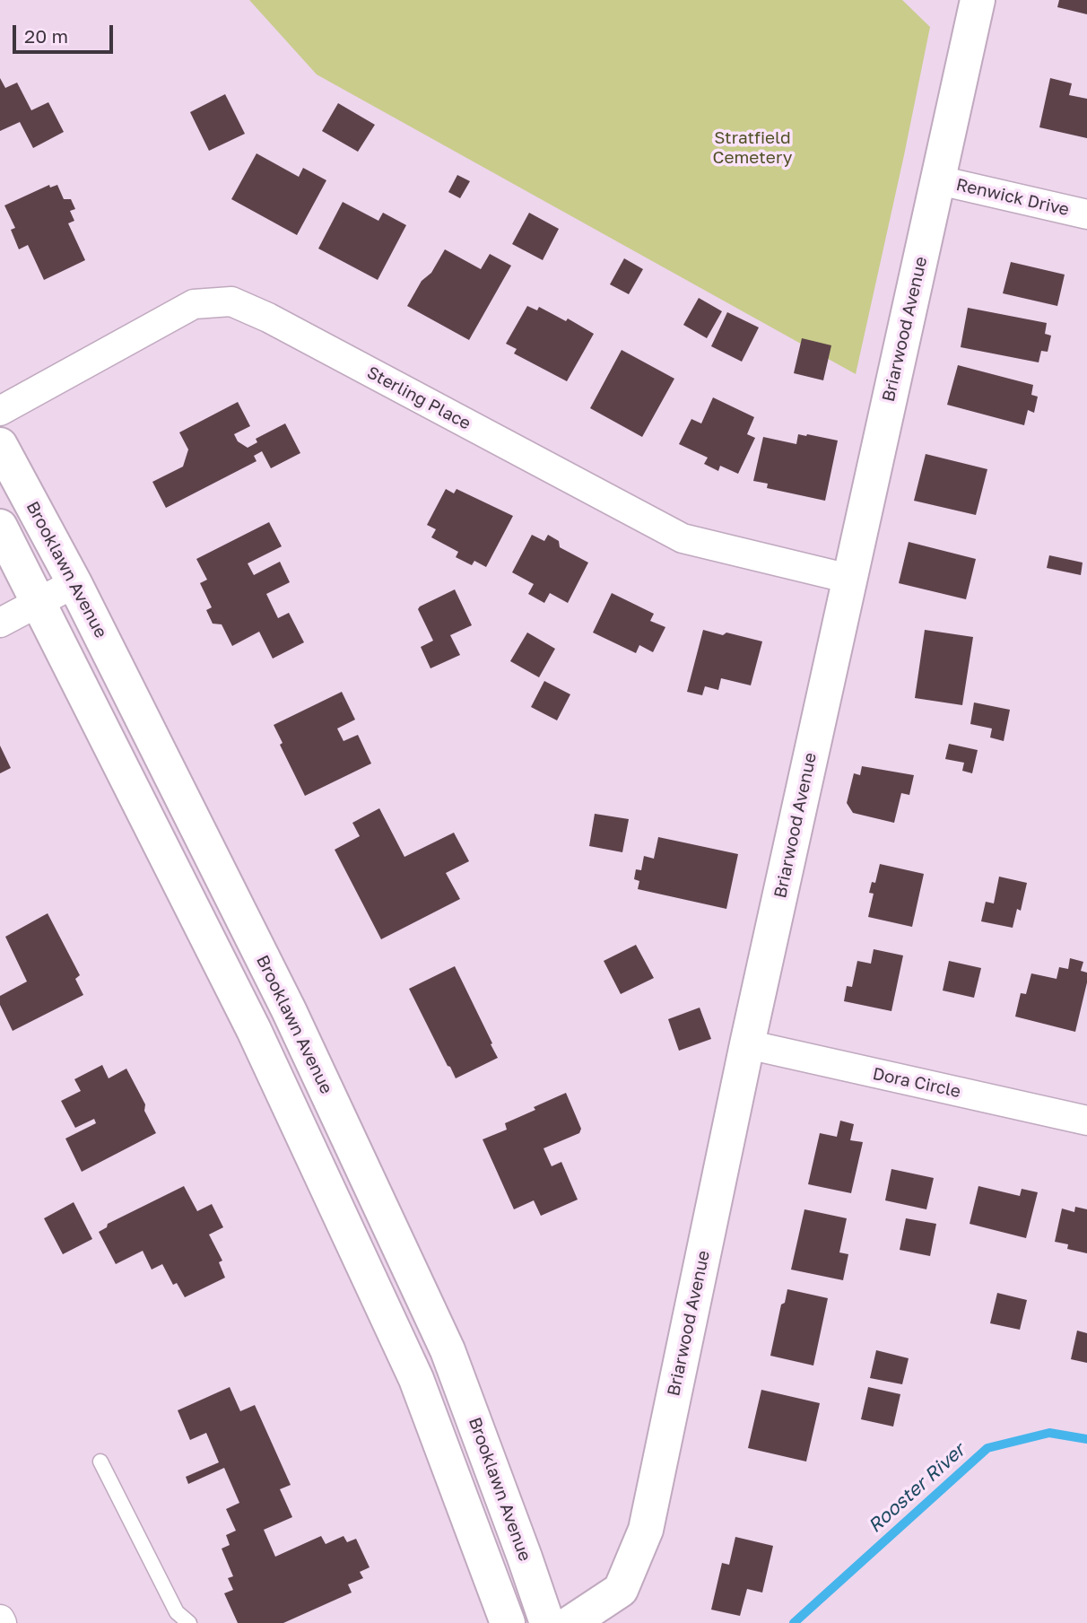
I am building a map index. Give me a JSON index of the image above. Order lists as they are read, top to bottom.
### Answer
{
  "streets": {
    "main road": ["Briarwood Avenue", "Brooklawn Avenue"],
    "street": ["Renwick Drive", "Sterling Place", "Dora Circle"]
  },
  "crossings": [
    ["Renwick Drive", "Briarwood Avenue"],
    ["Briarwood Avenue", "Sterling Place"],
    ["Briarwood Avenue", "Dora Circle"]
  ],
  "water": ["Rooster River"],
  "parks": ["Stratfield Cemetery"],
  "scale_bar": "20 m"
}
